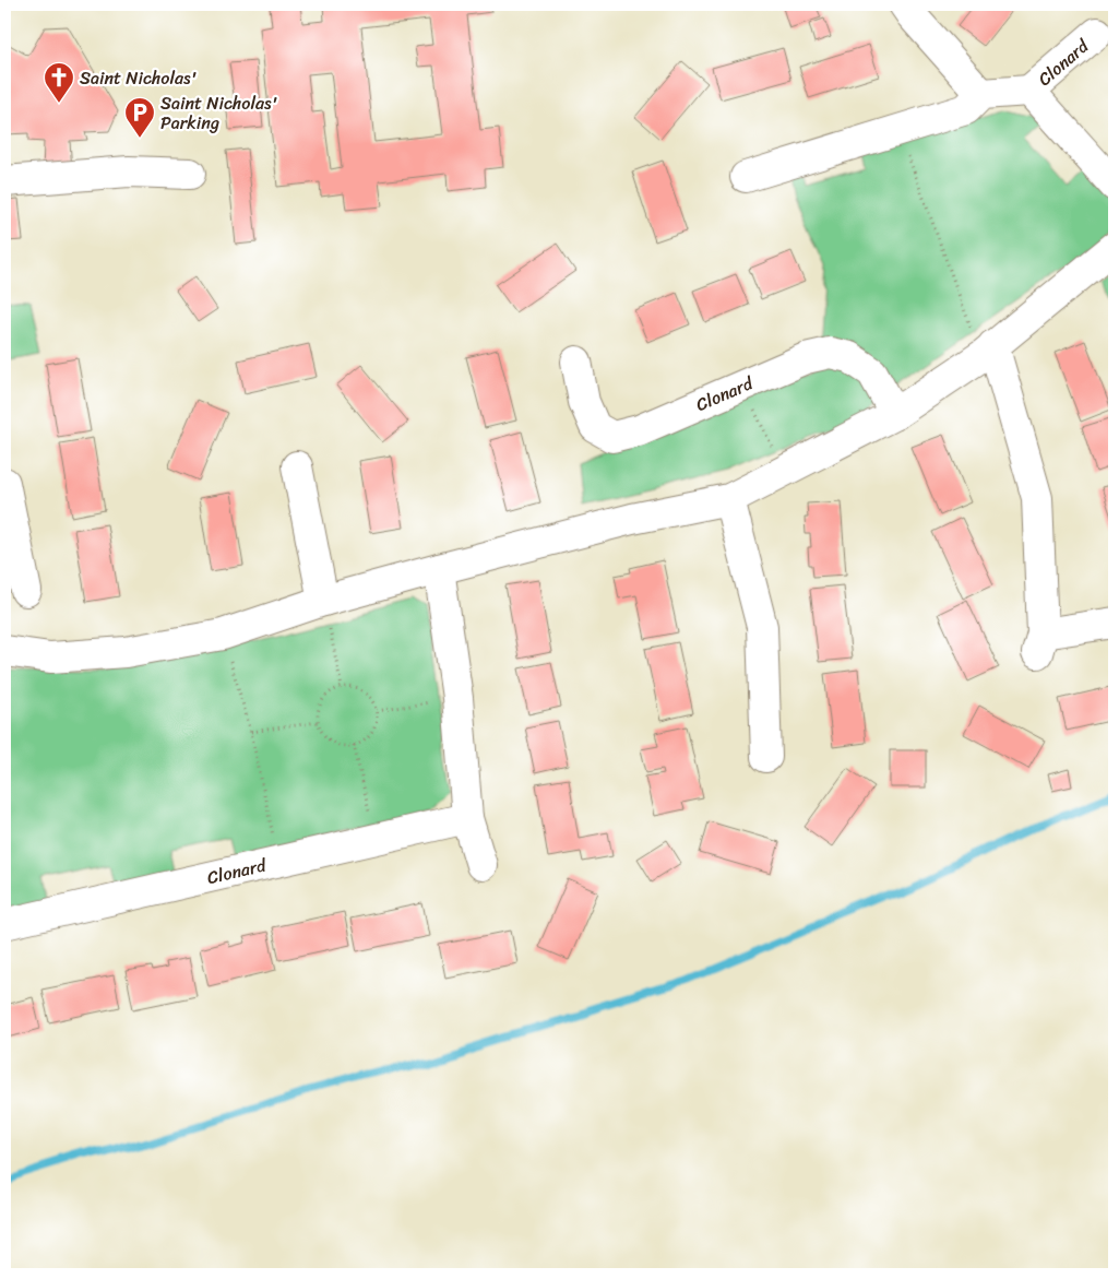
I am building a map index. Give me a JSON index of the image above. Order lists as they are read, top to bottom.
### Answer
{
  "streets": {
    "street": ["Clonard"]
  },
  "places": {
    "church": ["Saint Nicholas'"],
    "parking": ["Saint Nicholas' Parking"]
  }
}
